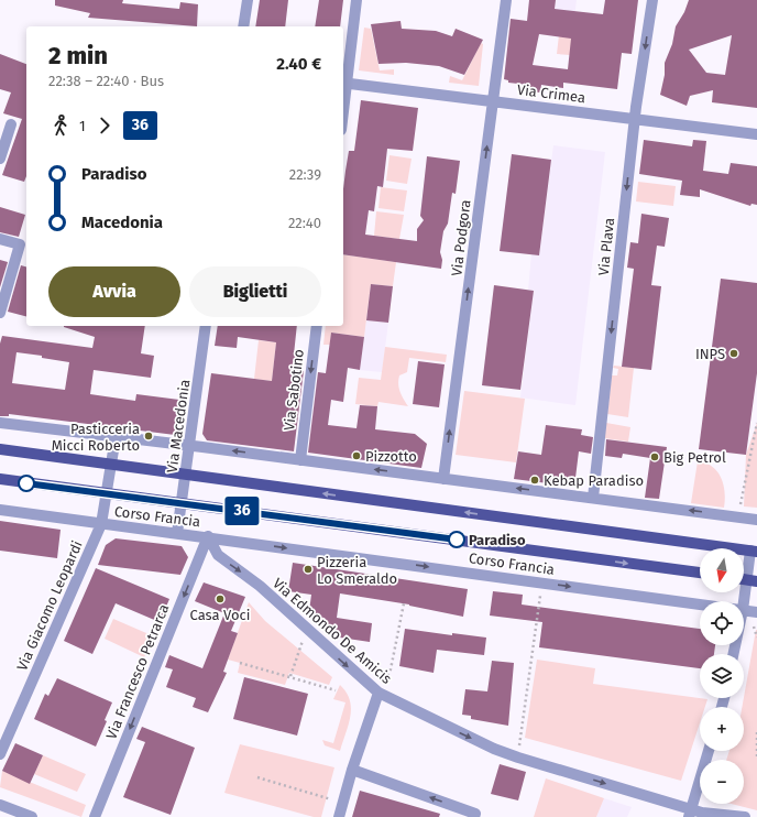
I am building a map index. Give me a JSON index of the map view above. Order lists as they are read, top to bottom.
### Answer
{
  "streets": {
    "main road": ["Corso Francia"],
    "street": [
      "Via Crimea",
      "Via Podgora",
      "Via Plava",
      "Via Sabotino",
      "Via Macedonia",
      "Via Giacomo Leopardi",
      "Via Edmondo De Amicis",
      "Via Francesco Petrarca"
    ]
  },
  "crossings": [
    ["Via Crimea", "Via Podgora"],
    ["Via Crimea", "Via Plava"],
    ["Via Macedonia", "Corso Francia"],
    ["Corso Francia", "Via Giacomo Leopardi"],
    ["Corso Francia", "Via Edmondo De Amicis"],
    ["Corso Francia", "Via Francesco Petrarca"],
    ["Via Edmondo De Amicis", "Via Francesco Petrarca"]
  ],
  "one_way": [
    "Via Podgora",
    "Via Plava",
    "Via Sabotino",
    "Via Edmondo De Amicis",
    "Via Francesco Petrarca"
  ],
  "places": [
    "INPS",
    "Pasticceria Micci Roberto",
    "Pizzotto",
    "Big Petrol",
    "Kebap Paradiso",
    "Paradiso",
    "Pizzeria Lo Smeraldo",
    "Casa Voci"
  ],
  "lines": ["bus line 36"],
  "north": "bottom",
  "page": {
    "on_map": "36",
    "heading": ["2 min", "22:38 – 22:40 · Bus", "2.40 €"],
    "legs": ["1", "36"],
    "list": [
      {
        "name": "Paradiso",
        "value": "22:39"
      },
      {
        "name": "Macedonia",
        "value": "22:40"
      }
    ],
    "buttons": ["Avvia", "Biglietti"],
    "map_buttons": ["+", "−"]
  }
}
